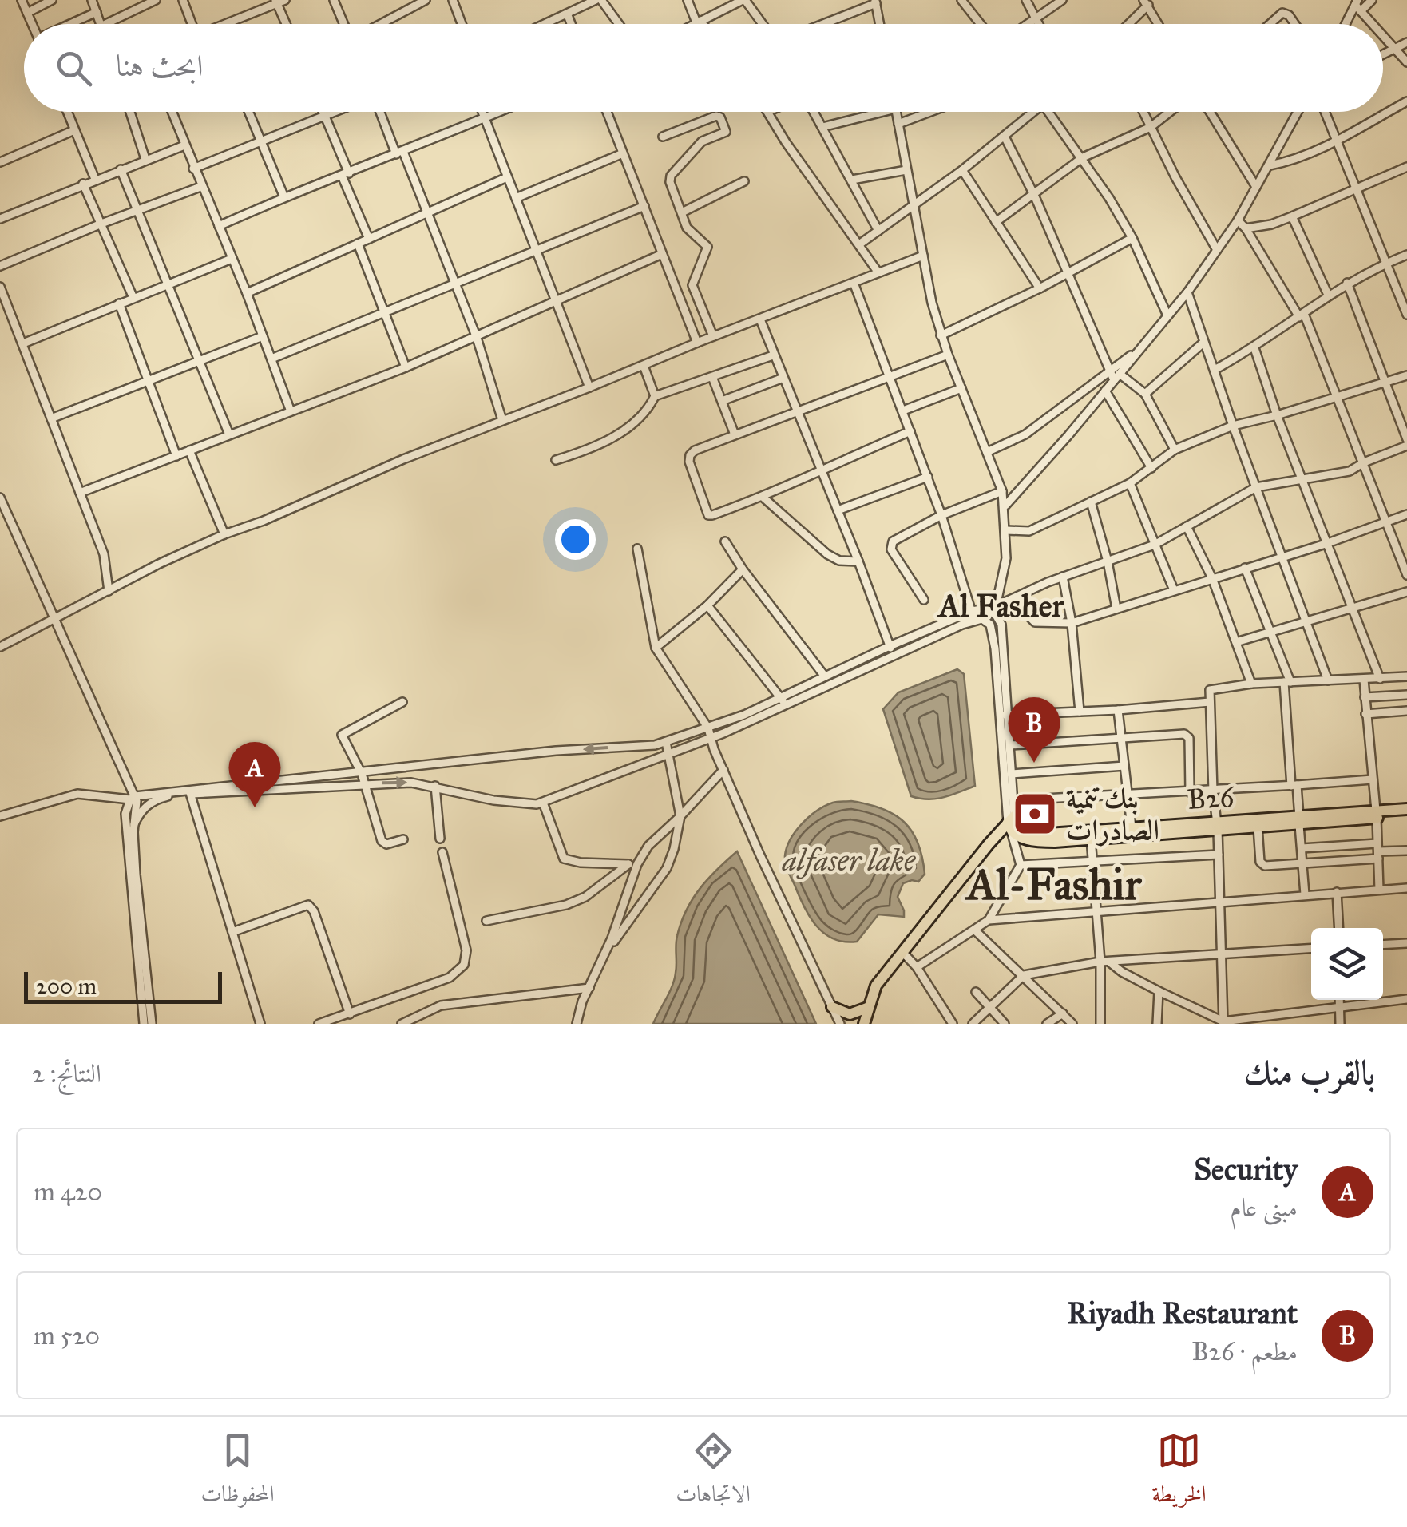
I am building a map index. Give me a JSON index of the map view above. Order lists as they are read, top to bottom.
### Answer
{
  "streets": {
    "highway": ["B26"]
  },
  "districts": ["Al Fasher", "Al-Fashir"],
  "water": ["alfaser lake"],
  "places": {
    "bank": ["بنك تنمية الصادرات"]
  },
  "scale_bar": "200 m",
  "page": {
    "search": "ابحث هنا",
    "pins": ["B", "A"],
    "scale": "200 m",
    "heading": ["بالقرب منك", "النتائج: 2"],
    "list": [
      {
        "mark": "A",
        "name": "Security",
        "note": "مبنى عام",
        "value": "420 m"
      },
      {
        "mark": "B",
        "name": "Riyadh Restaurant",
        "note": "مطعم · B26",
        "value": "520 m"
      }
    ],
    "nav": ["الخريطة", "الاتجاهات", "المحفوظات"]
  }
}
